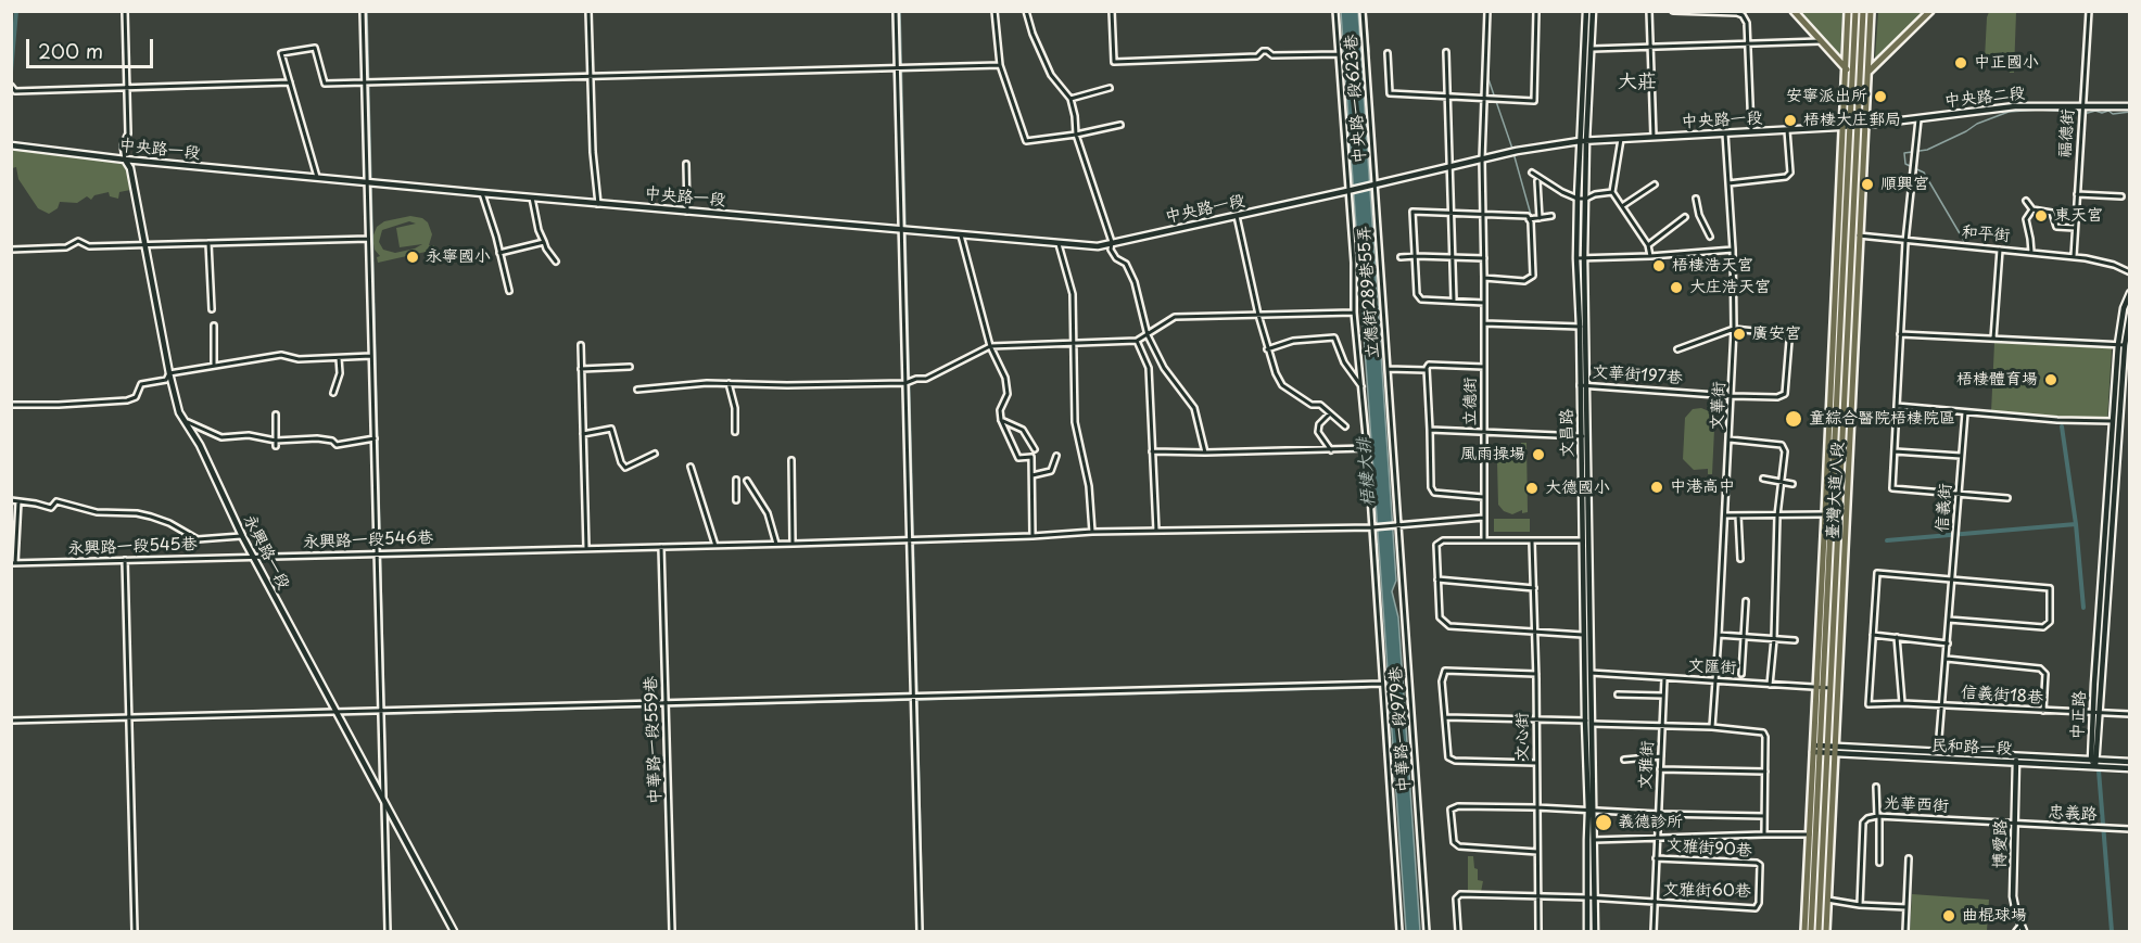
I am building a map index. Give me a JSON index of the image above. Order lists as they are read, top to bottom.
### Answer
{
  "streets": {
    "main road": ["臺灣大道八段"],
    "street": [
      "中央路二段",
      "中央路一段623巷",
      "中央路一段",
      "福德街",
      "和平街",
      "立德街289巷55弄",
      "文華街197巷",
      "立德街",
      "文華街",
      "文昌路",
      "信義街",
      "永興路一段546巷",
      "永興路一段545巷",
      "永興路一段",
      "文匯街",
      "信義街18巷",
      "中正路",
      "中華路一段979巷",
      "文心街",
      "中華路一段559巷",
      "民和路一段",
      "文雅街",
      "光華西街",
      "忠義路",
      "博愛路",
      "文雅街90巷",
      "文雅街60巷"
    ]
  },
  "crossings": [
    ["中央路二段", "中央路一段"],
    ["中央路二段", "福德街"],
    ["中央路二段", "臺灣大道八段"],
    ["中央路一段623巷", "中央路一段"],
    ["中央路一段623巷", "立德街289巷55弄"],
    ["中央路一段", "立德街"],
    ["中央路一段", "文華街"],
    ["中央路一段", "文昌路"],
    ["中央路一段", "臺灣大道八段"],
    ["中央路一段", "永興路一段"],
    ["福德街", "和平街"],
    ["和平街", "臺灣大道八段"],
    ["文華街197巷", "文華街"],
    ["文華街197巷", "文昌路"],
    ["立德街", "永興路一段546巷"],
    ["文華街", "文匯街"],
    ["文昌路", "文匯街"],
    ["臺灣大道八段", "文匯街"],
    ["臺灣大道八段", "民和路一段"],
    ["信義街", "信義街18巷"],
    ["信義街", "民和路一段"],
    ["永興路一段546巷", "永興路一段545巷"],
    ["永興路一段546巷", "永興路一段"],
    ["永興路一段546巷", "中華路一段979巷"],
    ["永興路一段546巷", "中華路一段559巷"],
    ["永興路一段545巷", "永興路一段"],
    ["文匯街", "文雅街"],
    ["信義街18巷", "中正路"],
    ["中正路", "民和路一段"],
    ["民和路一段", "博愛路"],
    ["文雅街", "文雅街90巷"],
    ["文雅街", "文雅街60巷"],
    ["光華西街", "忠義路"],
    ["光華西街", "博愛路"],
    ["忠義路", "博愛路"],
    ["文雅街90巷", "文雅街60巷"]
  ],
  "districts": ["大莊"],
  "water": ["梧棲大排"],
  "places": [
    "中正國小",
    "安寧派出所",
    "梧棲大庄郵局",
    "順興宮",
    "東天宮",
    "永寧國小",
    "梧棲浩天宮",
    "大庄浩天宮",
    "廣安宮",
    "梧棲體育場",
    "童綜合醫院梧棲院區",
    "風雨操場",
    "中港高中",
    "大德國小",
    "義德診所",
    "曲棍球場"
  ],
  "scale_bar": "200 m"
}
